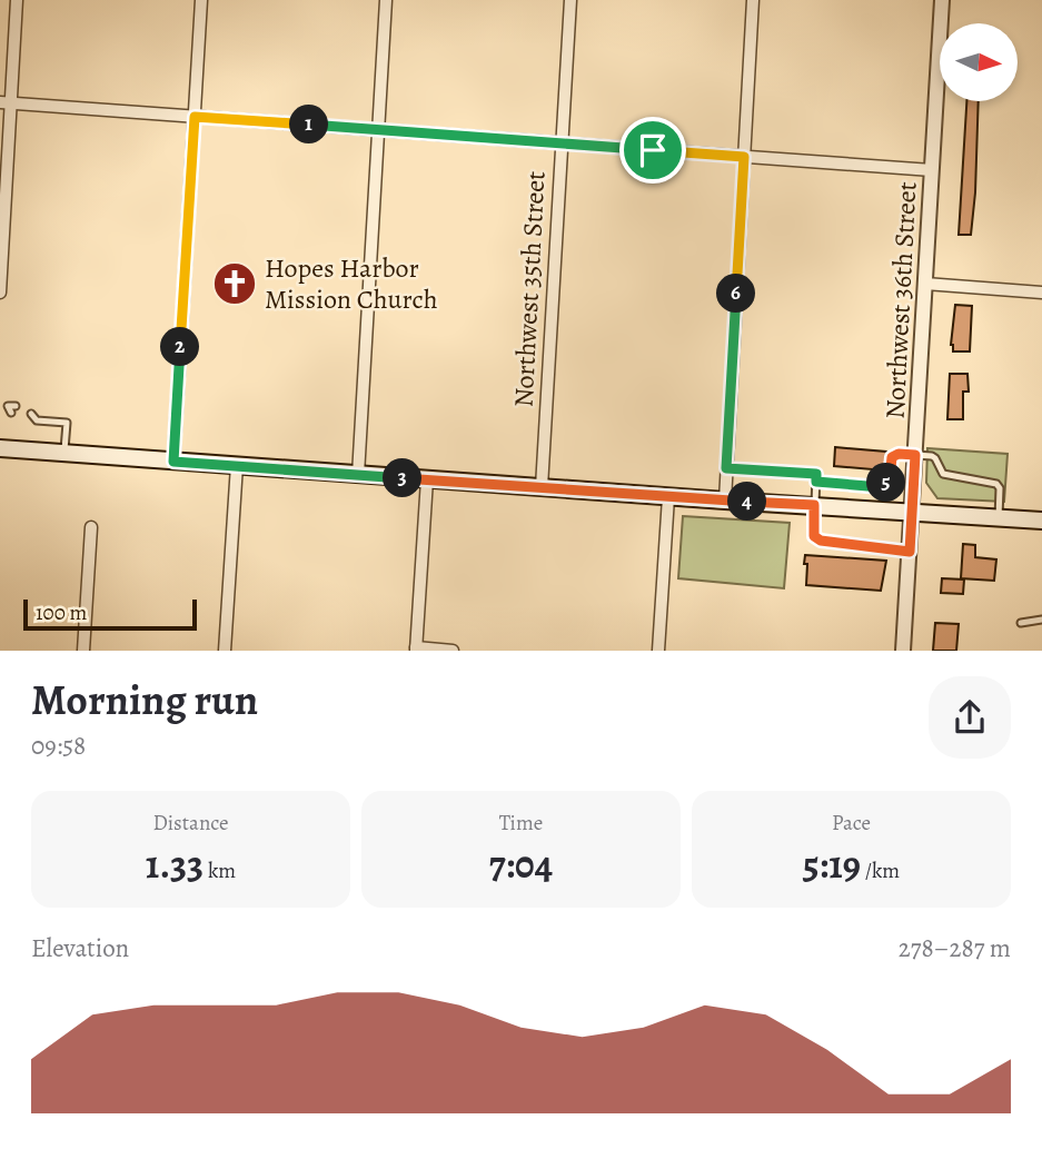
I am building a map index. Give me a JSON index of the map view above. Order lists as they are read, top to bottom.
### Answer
{
  "streets": {
    "street": ["Northwest 35th Street", "Northwest 36th Street"]
  },
  "places": {
    "church": ["Hopes Harbor Mission Church"]
  },
  "scale_bar": "100 m",
  "north": "right",
  "page": {
    "pins": [
      "1",
      "6",
      "2",
      "3",
      "5",
      "4"
    ],
    "scale": "100 m",
    "heading": ["Morning run", "09:58"],
    "stats": [
      ["Distance", "1.33 km"],
      ["Time", "7:04"],
      ["Pace", "5:19 /km"]
    ],
    "chart": ["Elevation", "278–287 m"]
  }
}
